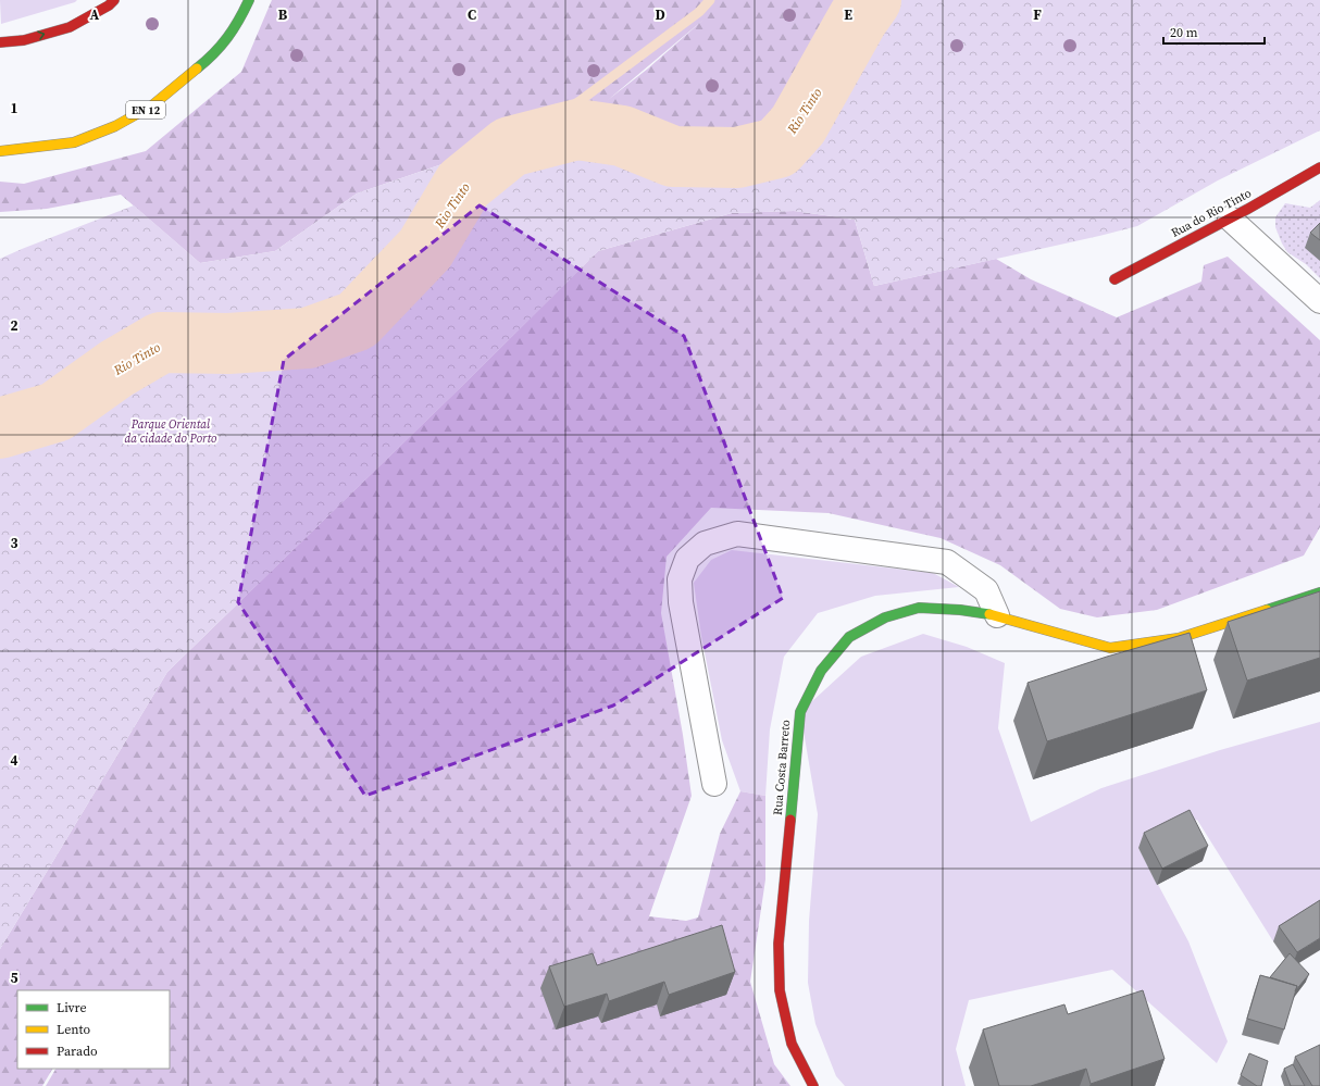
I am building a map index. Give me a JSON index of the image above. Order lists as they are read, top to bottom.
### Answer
{
  "streets": {
    "main road": ["EN 12", "Rua do Rio Tinto", "Rua Costa Barreto"]
  },
  "water": ["Rio Tinto"],
  "parks": ["Parque Oriental da cidade do Porto"],
  "legend": ["Livre", "Lento", "Parado"],
  "scale_bar": "20 m",
  "grid": {
    "columns": [
      "A",
      "B",
      "C",
      "D",
      "E",
      "F"
    ],
    "rows": [
      "1",
      "2",
      "3",
      "4",
      "5"
    ]
  }
}
